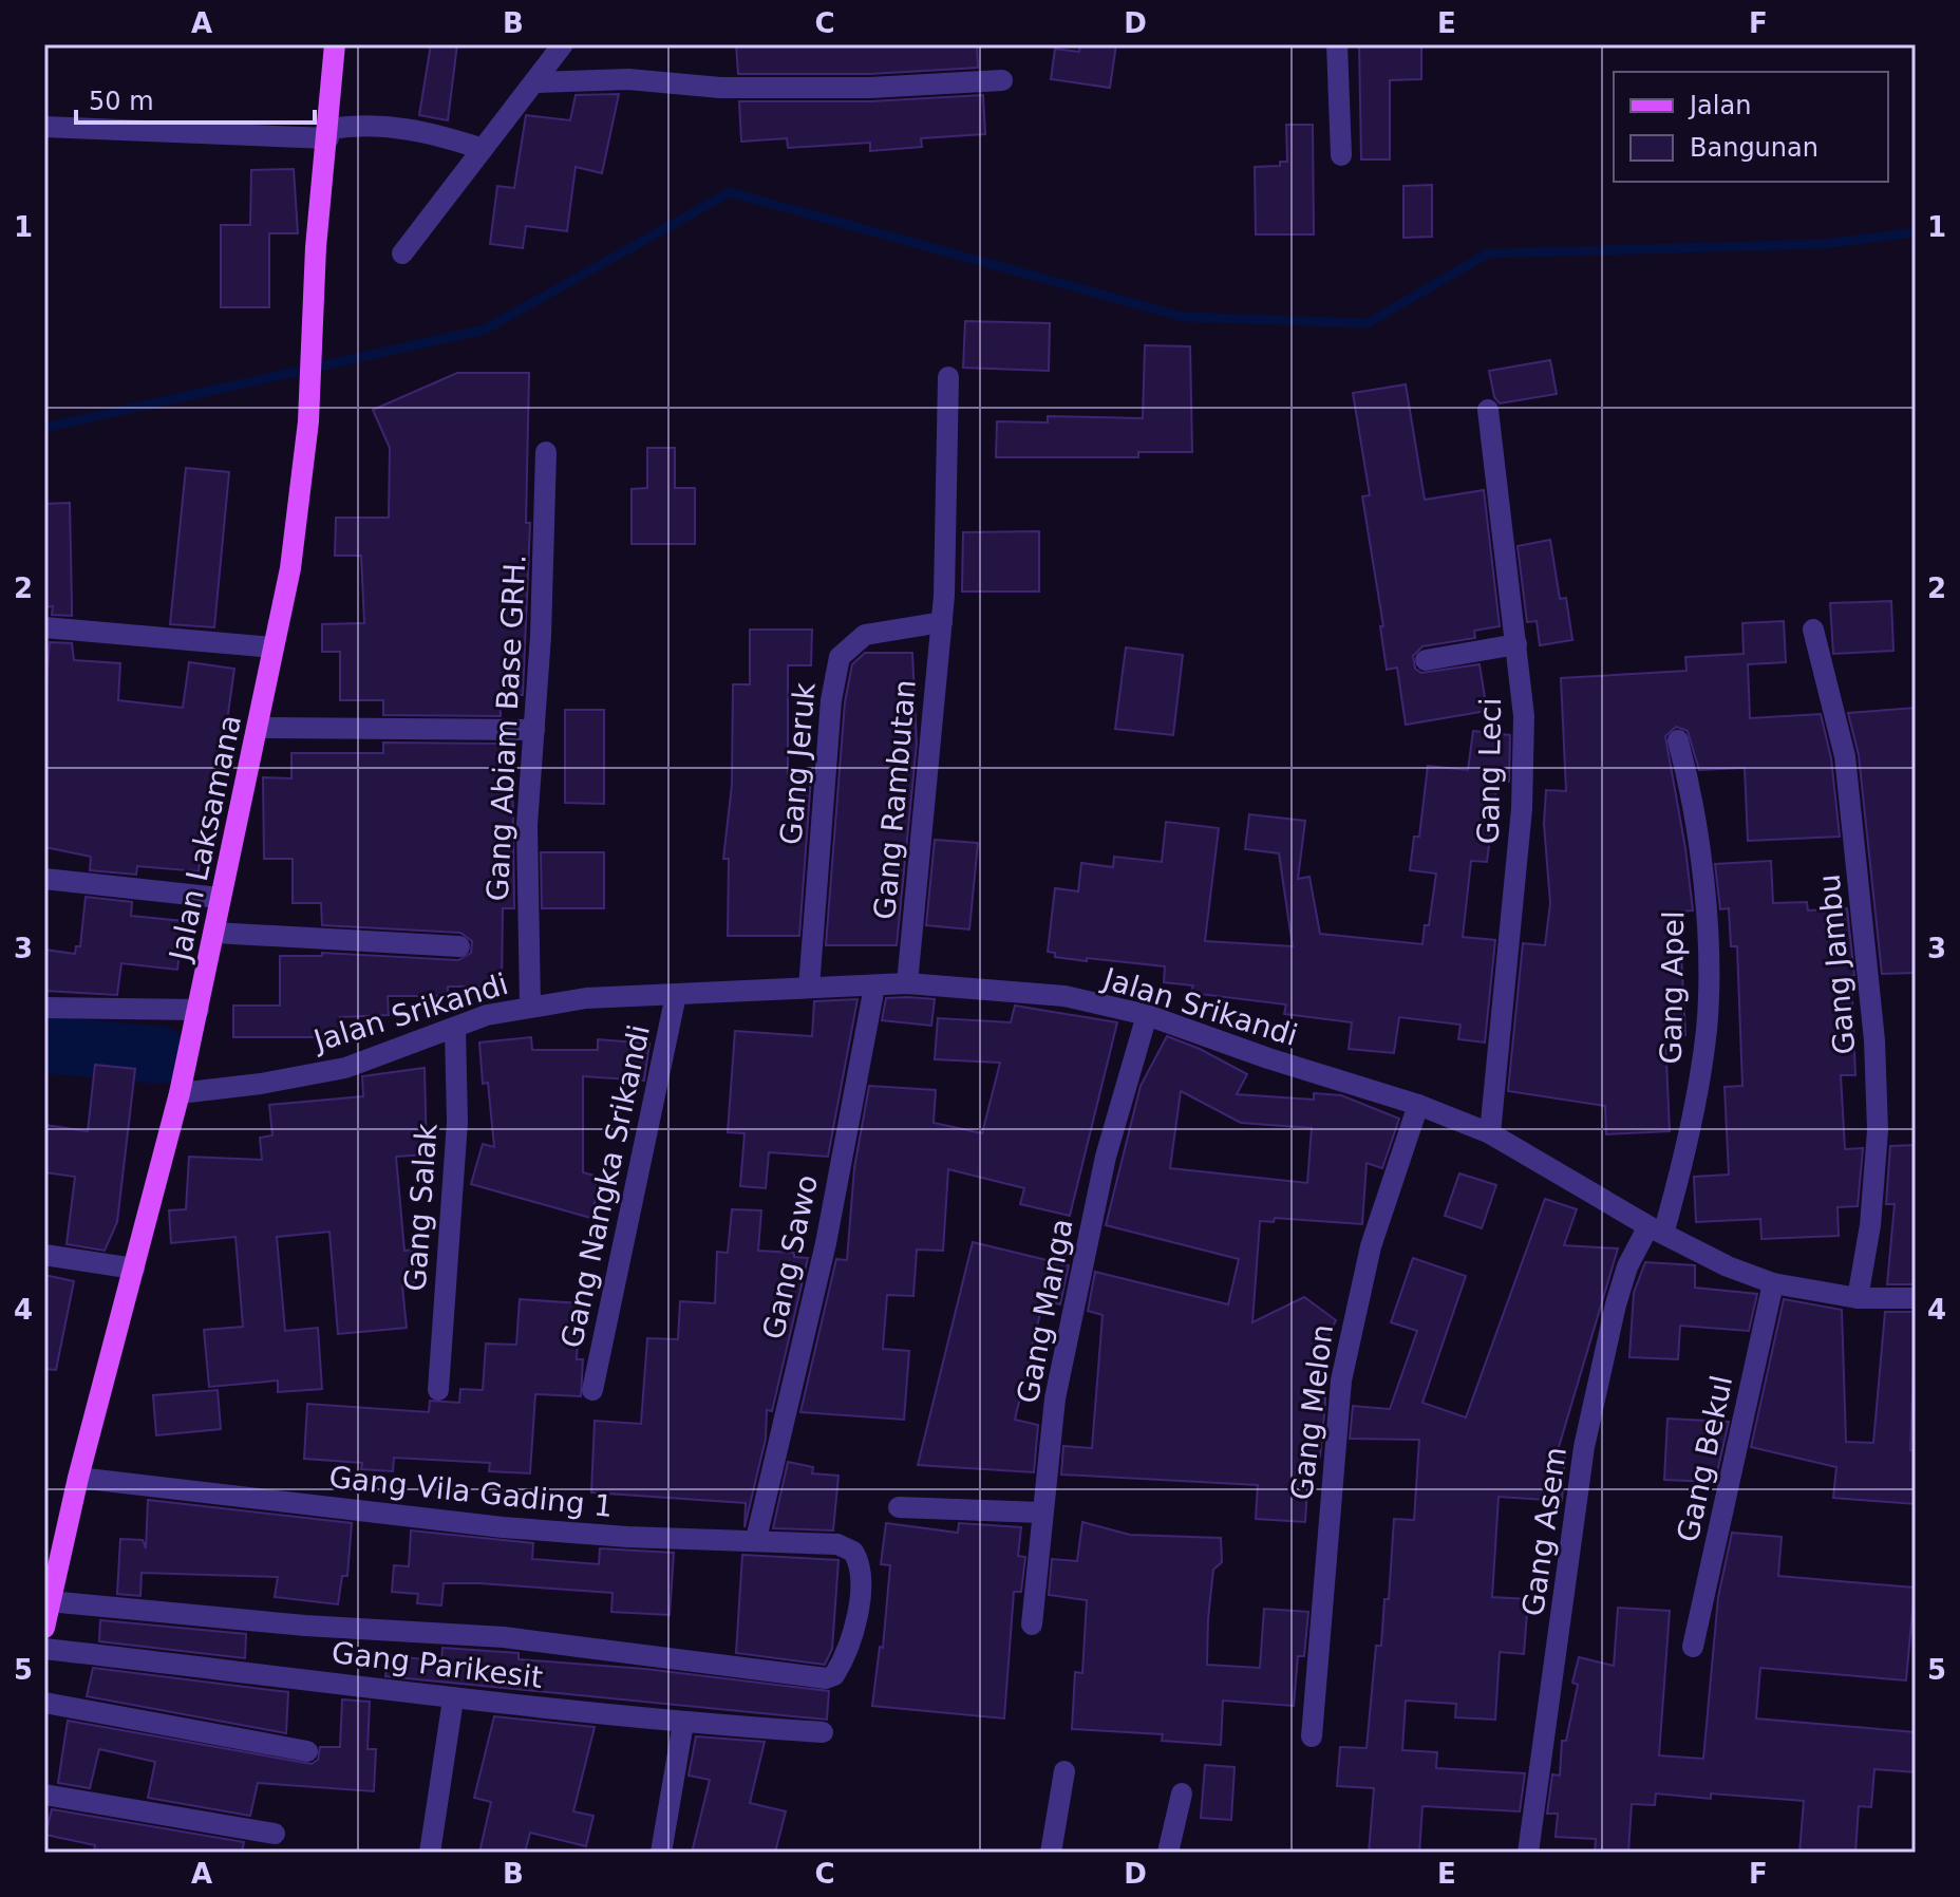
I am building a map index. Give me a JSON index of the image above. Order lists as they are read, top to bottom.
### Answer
{
  "streets": {
    "main road": ["Jalan Laksamana"],
    "street": [
      "Gang Abiam Base GRH.",
      "Gang Jeruk",
      "Gang Leci",
      "Gang Rambutan",
      "Gang Jambu",
      "Gang Apel",
      "Jalan Srikandi",
      "Gang Nangka Srikandi",
      "Gang Salak",
      "Gang Sawo",
      "Gang Manga",
      "Gang Melon",
      "Gang Bekul",
      "Gang Vila Gading 1",
      "Gang Asem",
      "Gang Parikesit"
    ]
  },
  "crossings": [
    ["Gang Abiam Base GRH.", "Jalan Srikandi"],
    ["Gang Jeruk", "Gang Rambutan"],
    ["Gang Jeruk", "Jalan Srikandi"],
    ["Gang Leci", "Jalan Srikandi"],
    ["Gang Rambutan", "Jalan Srikandi"],
    ["Jalan Laksamana", "Jalan Srikandi"],
    ["Jalan Laksamana", "Gang Vila Gading 1"],
    ["Gang Jambu", "Jalan Srikandi"],
    ["Gang Apel", "Jalan Srikandi"],
    ["Gang Apel", "Gang Asem"],
    ["Jalan Srikandi", "Gang Nangka Srikandi"],
    ["Jalan Srikandi", "Gang Salak"],
    ["Jalan Srikandi", "Gang Sawo"],
    ["Jalan Srikandi", "Gang Manga"],
    ["Jalan Srikandi", "Gang Melon"],
    ["Jalan Srikandi", "Gang Bekul"],
    ["Jalan Srikandi", "Gang Asem"],
    ["Gang Sawo", "Gang Vila Gading 1"]
  ],
  "legend": ["Jalan", "Bangunan"],
  "scale_bar": "50 m",
  "grid": {
    "columns": [
      "A",
      "B",
      "C",
      "D",
      "E",
      "F"
    ],
    "rows": [
      "1",
      "2",
      "3",
      "4",
      "5"
    ]
  }
}
